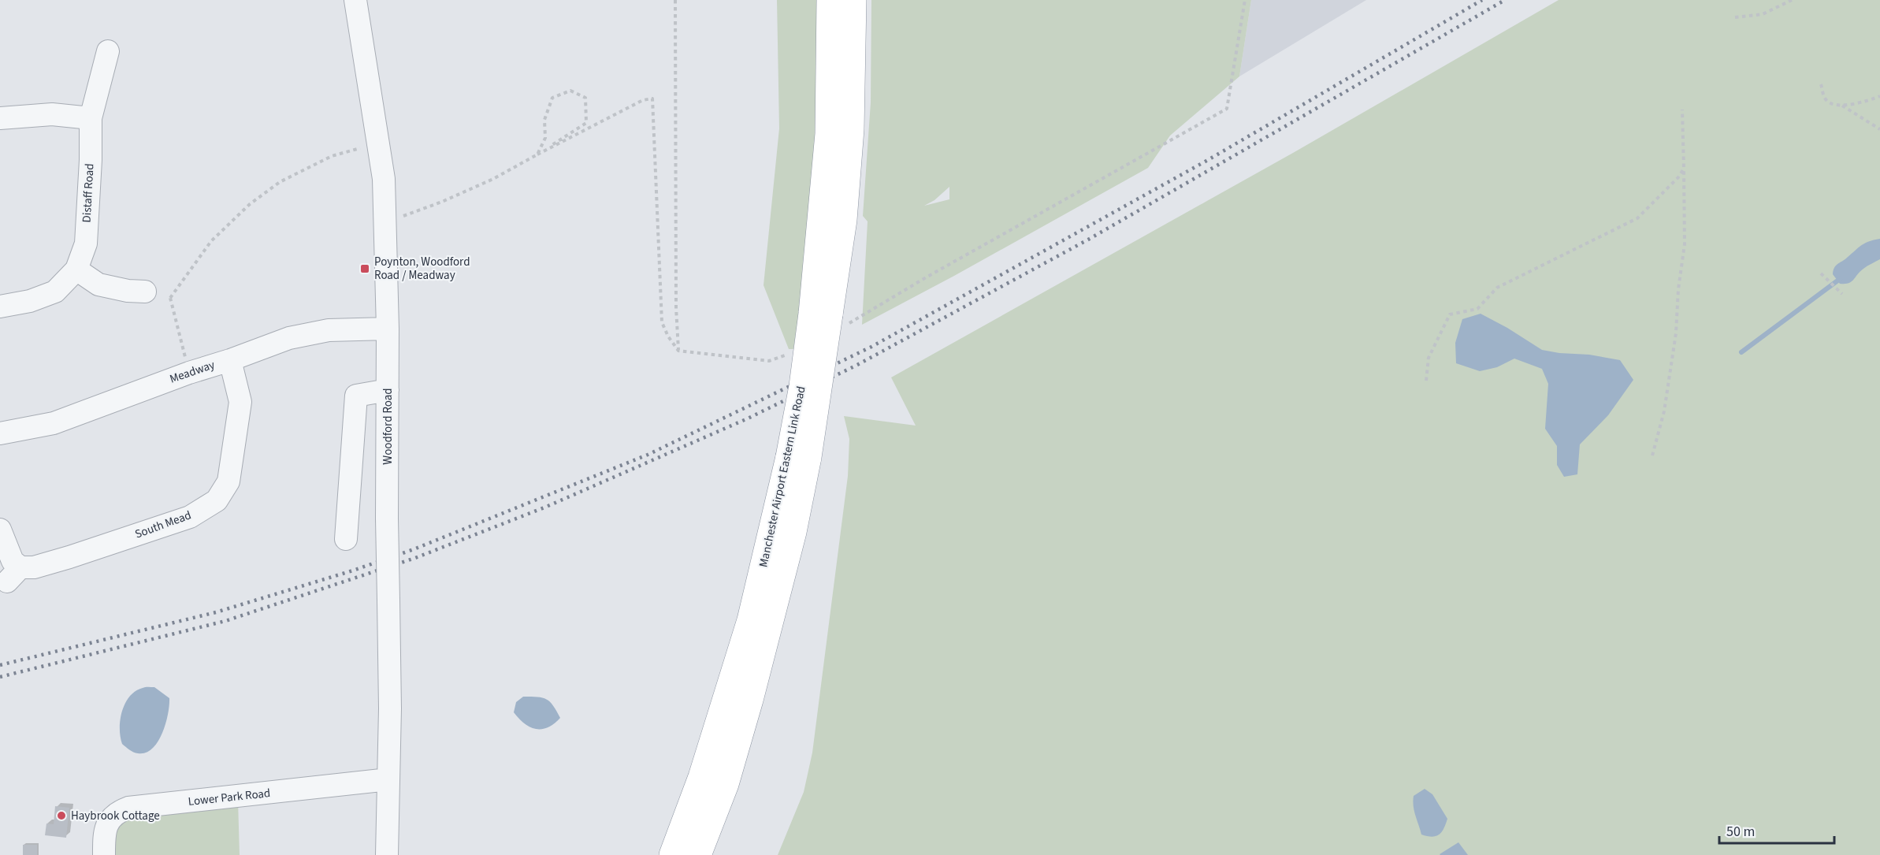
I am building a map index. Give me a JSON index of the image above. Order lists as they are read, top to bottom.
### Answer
{
  "streets": {
    "highway": ["Manchester Airport Eastern Link Road"],
    "street": [
      "Distaff Road",
      "Meadway",
      "Woodford Road",
      "South Mead",
      "Lower Park Road"
    ]
  },
  "crossings": [
    ["Meadway", "Woodford Road"],
    ["Meadway", "South Mead"],
    ["Woodford Road", "Lower Park Road"]
  ],
  "places": {
    "transit": ["Poynton, Woodford Road / Meadway"],
    "other": ["Haybrook Cottage"]
  },
  "scale_bar": "50 m"
}
